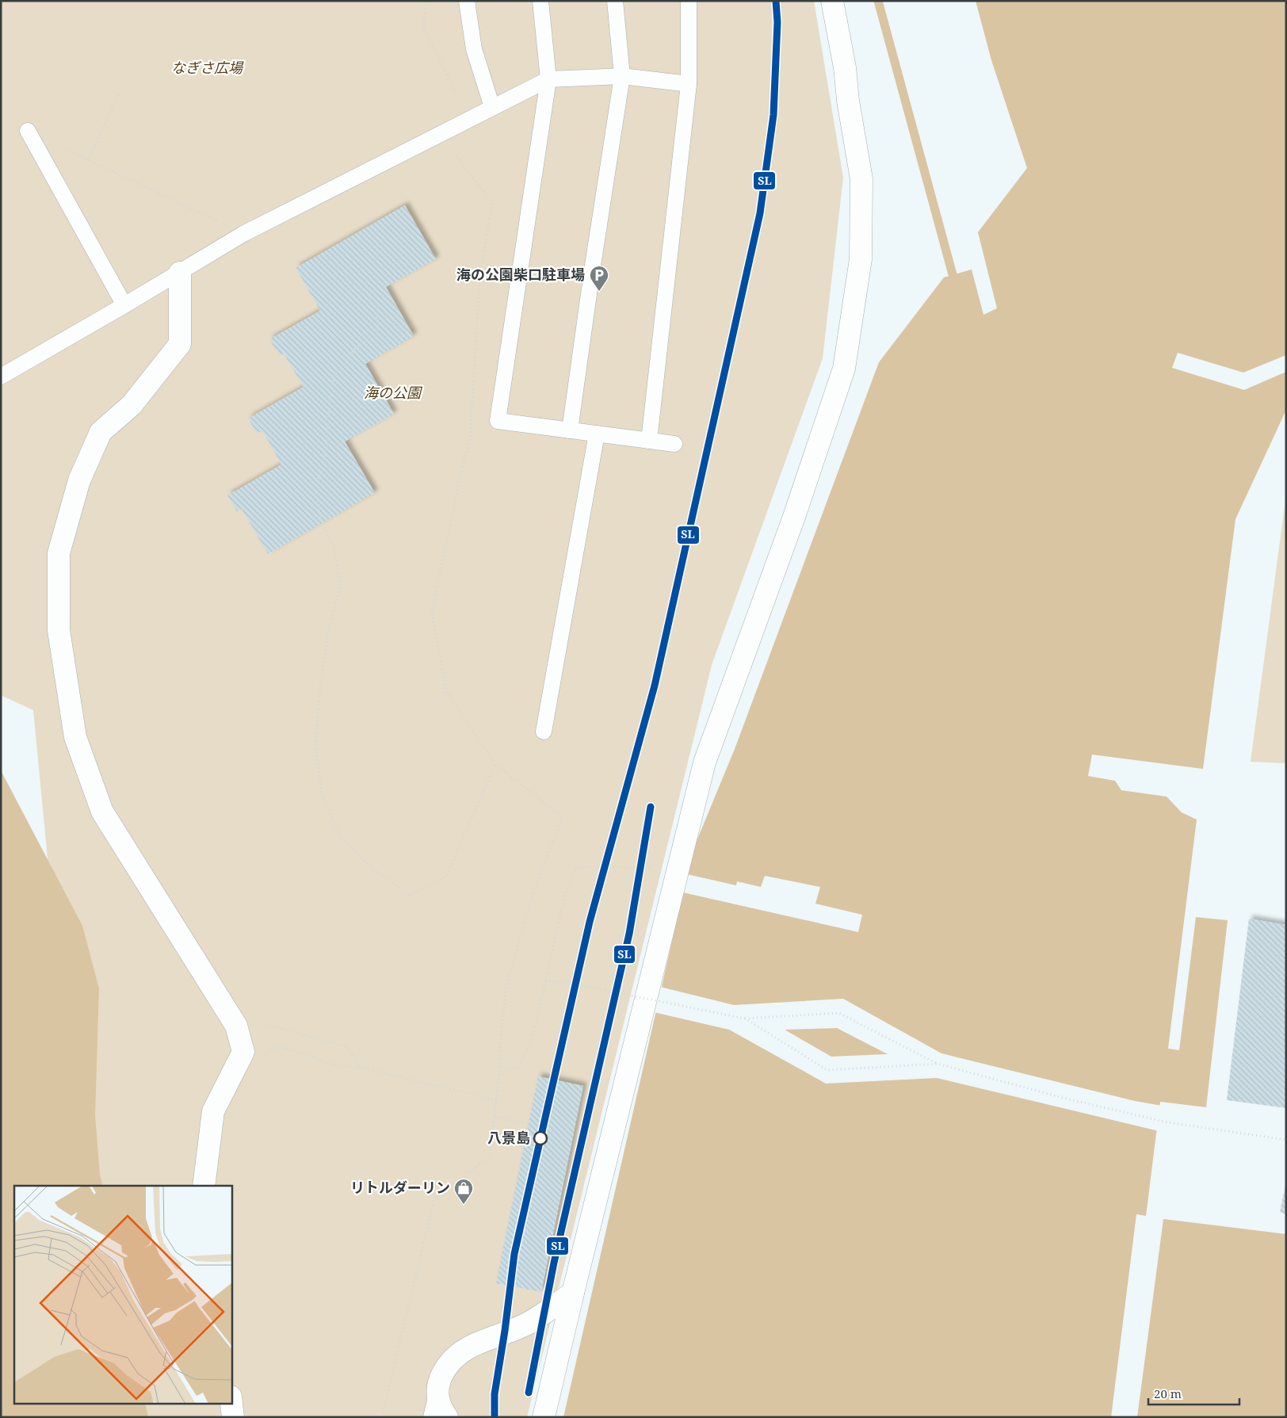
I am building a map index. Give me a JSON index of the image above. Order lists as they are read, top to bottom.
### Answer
{
  "parks": ["なぎさ広場", "海の公園"],
  "places": {
    "parking": ["海の公園柴口駐車場"],
    "other": ["八景島"],
    "shop": ["リトルダーリン"]
  },
  "lines": ["transit line SL"],
  "scale_bar": "20 m"
}
